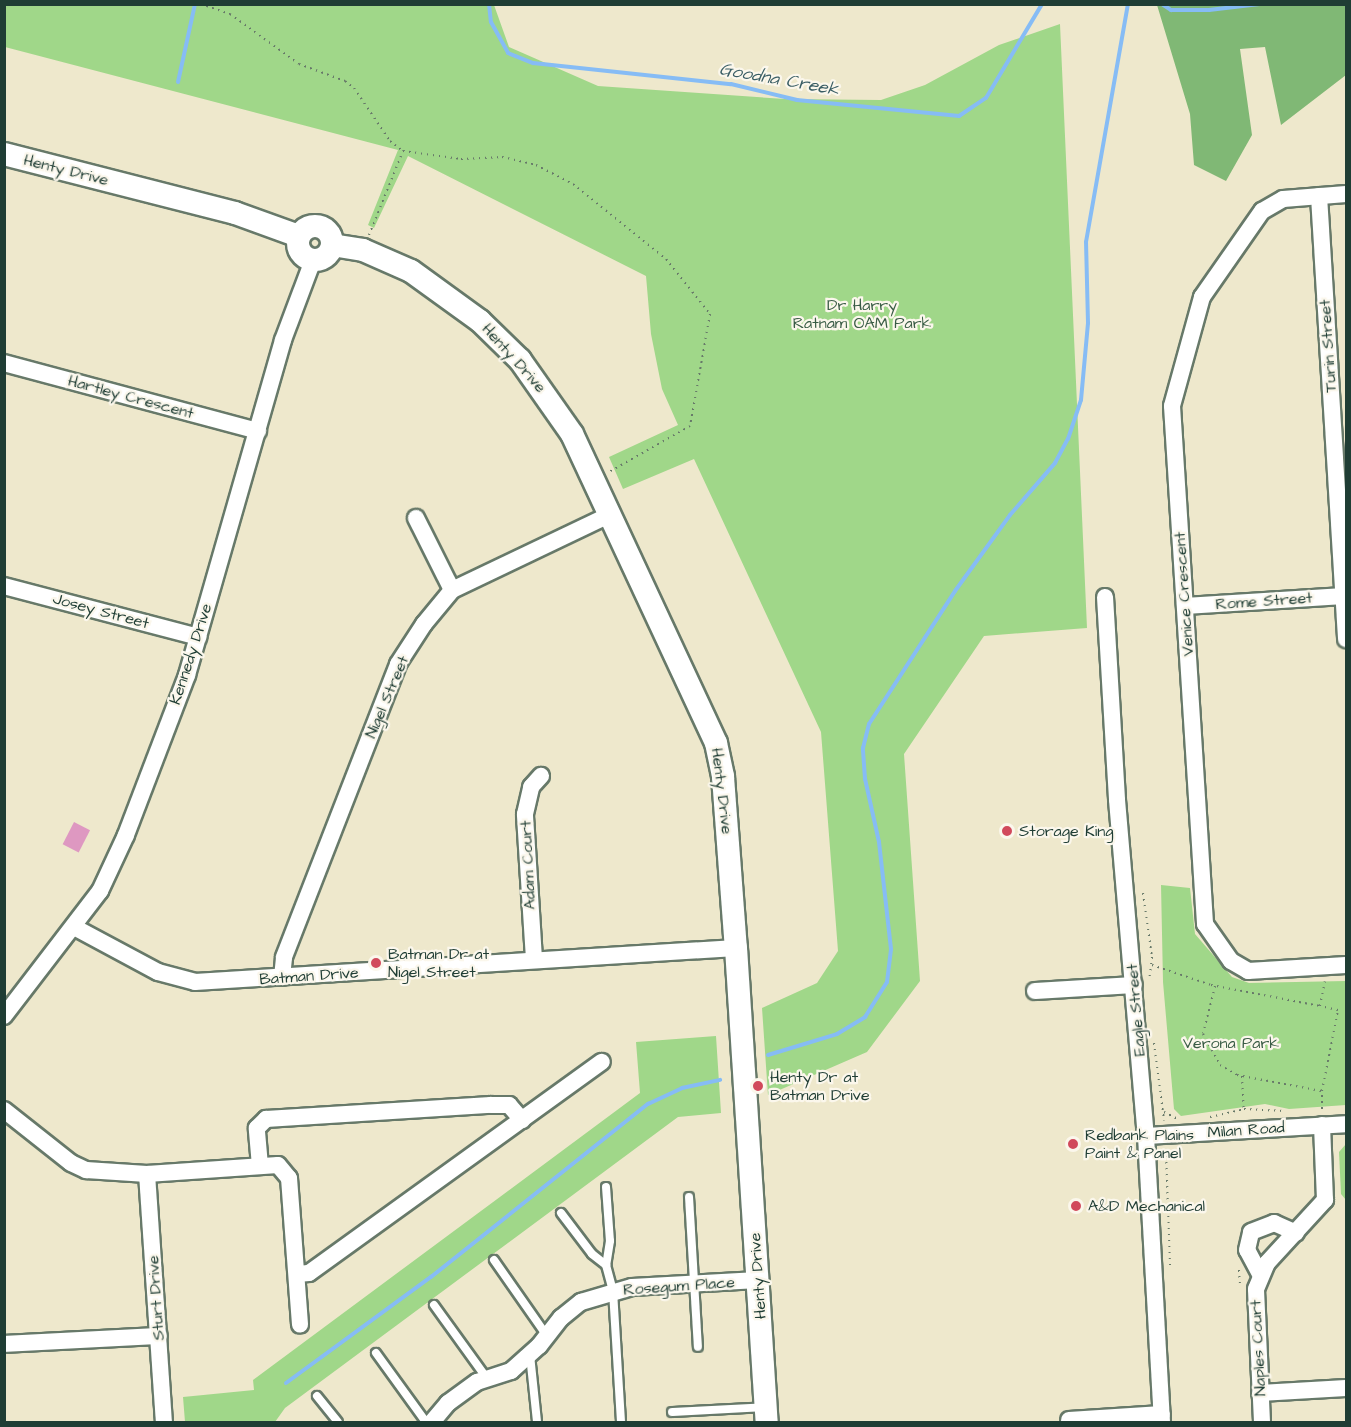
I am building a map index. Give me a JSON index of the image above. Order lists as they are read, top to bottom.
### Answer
{
  "streets": {
    "street": [
      "Henty Drive",
      "Turin Street",
      "Hartley Crescent",
      "Venice Crescent",
      "Rome Street",
      "Josey Street",
      "Kennedy Drive",
      "Nigel Street",
      "Adam Court",
      "Batman Drive",
      "Eagle Street",
      "Milan Road",
      "Rosegum Place",
      "Sturt Drive",
      "Naples Court"
    ]
  },
  "crossings": [
    ["Henty Drive", "Kennedy Drive"],
    ["Henty Drive", "Nigel Street"],
    ["Henty Drive", "Batman Drive"],
    ["Henty Drive", "Rosegum Place"],
    ["Turin Street", "Venice Crescent"],
    ["Turin Street", "Rome Street"],
    ["Hartley Crescent", "Kennedy Drive"],
    ["Venice Crescent", "Rome Street"],
    ["Josey Street", "Kennedy Drive"],
    ["Kennedy Drive", "Batman Drive"],
    ["Nigel Street", "Batman Drive"],
    ["Adam Court", "Batman Drive"],
    ["Eagle Street", "Milan Road"]
  ],
  "water": ["Goodna Creek"],
  "parks": ["Dr Harry Ratnam OAM Park", "Verona Park"],
  "places": [
    "Storage King",
    "Batman Dr at Nigel Street",
    "Henty Dr at Batman Drive",
    "Redbank Plains Paint & Panel",
    "A&D Mechanical"
  ]
}
